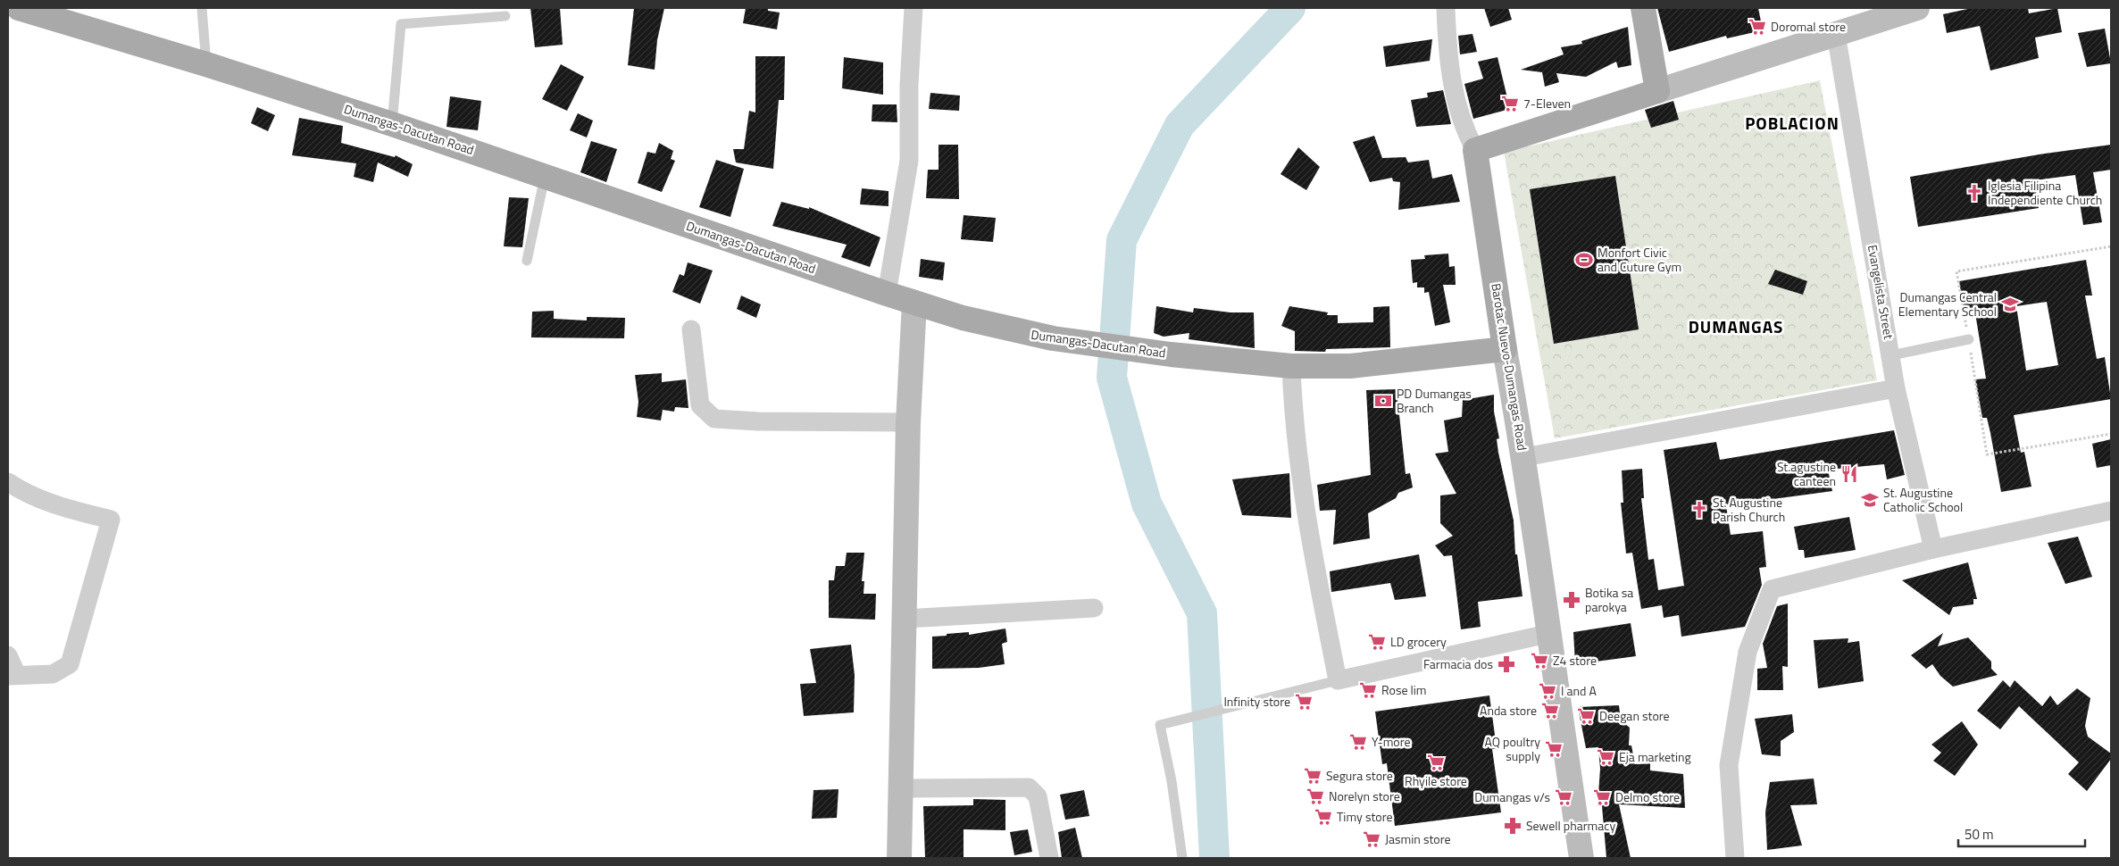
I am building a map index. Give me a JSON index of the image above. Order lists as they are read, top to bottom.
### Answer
{
  "streets": {
    "main road": ["Dumangas-Dacutan Road", "Barotac Nuevo-Dumangas Road"],
    "street": ["Evangelista Street"]
  },
  "crossings": [
    ["Dumangas-Dacutan Road", "Barotac Nuevo-Dumangas Road"]
  ],
  "districts": ["POBLACION", "DUMANGAS"],
  "places": {
    "supermarket": [
      "Doromal store",
      "7-Eleven",
      "LD grocery",
      "Z4 store",
      "Rose lim",
      "I and A",
      "Infinity store",
      "Anda store",
      "Deegan store",
      "Y-more",
      "AQ poultry supply",
      "Eja marketing",
      "Rhyile store",
      "Segura store",
      "Norelyn store",
      "Dumangas v/s",
      "Delmo store",
      "Timy store",
      "Jasmin store"
    ],
    "church": ["Iglesia Filipina Independiente Church", "St. Augustine Parish Church"],
    "sports": ["Monfort Civic and Cuture Gym"],
    "school or university": ["Dumangas Central Elementary School", "St. Augustine Catholic School"],
    "bank": ["PD Dumangas Branch"],
    "restaurant": ["St.agustine canteen"],
    "pharmacy": ["Botika sa parokya", "Farmacia dos", "Sewell pharmacy"]
  },
  "scale_bar": "50 m"
}
